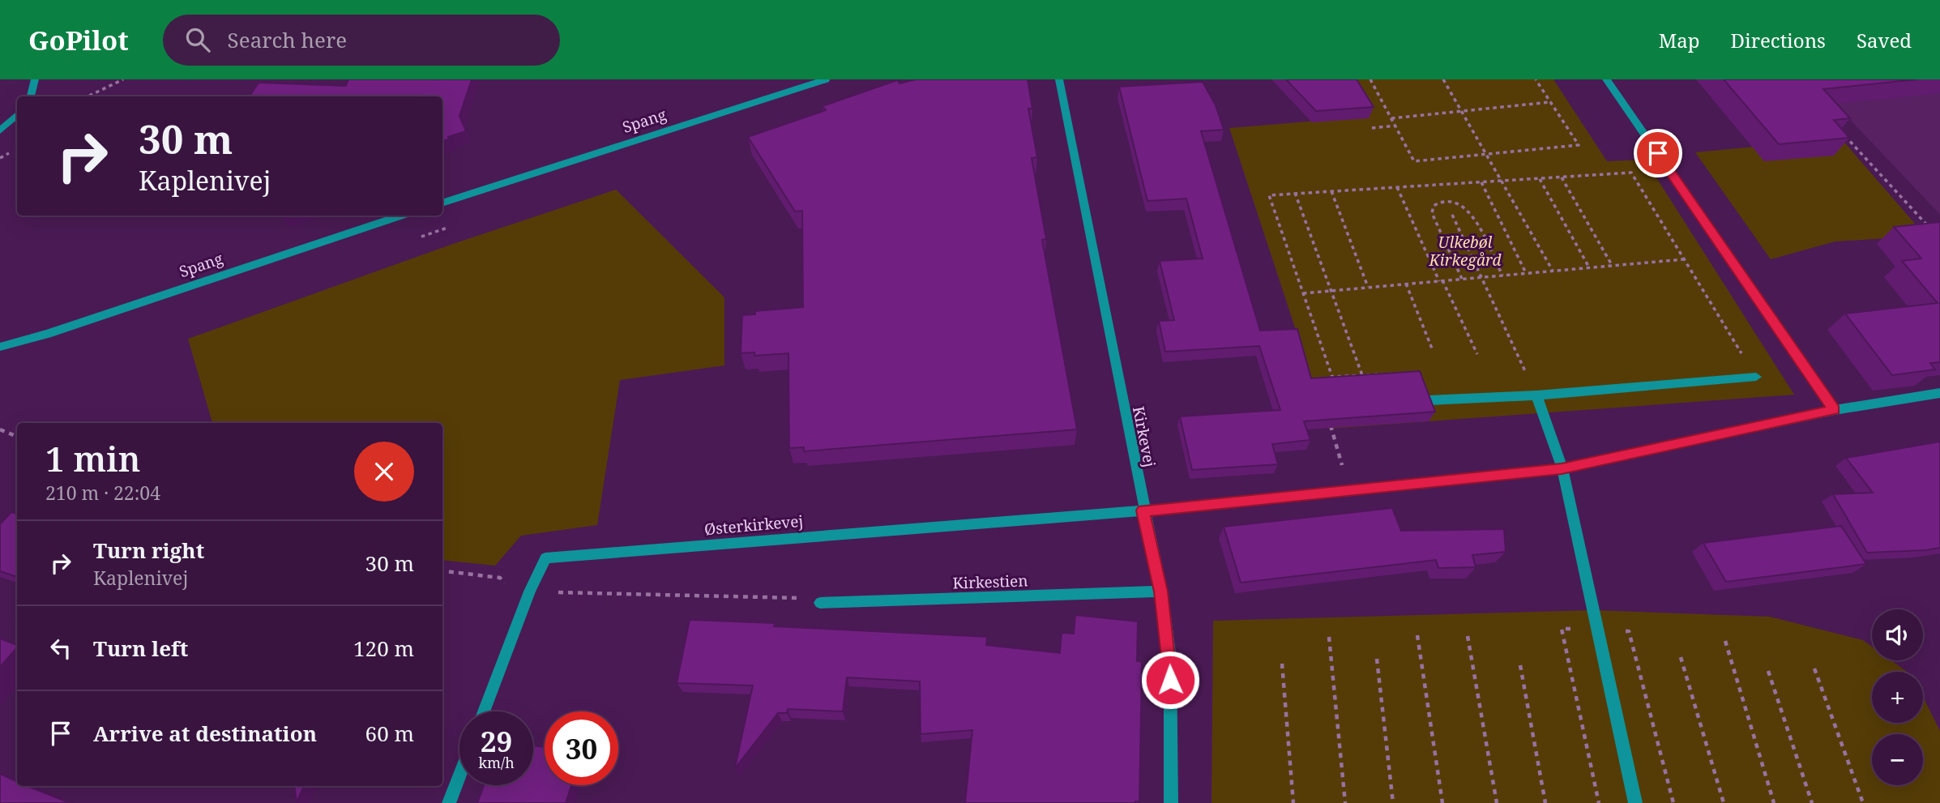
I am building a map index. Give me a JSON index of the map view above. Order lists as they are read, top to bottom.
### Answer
{
  "streets": {
    "street": [
      "Spang",
      "Kirkevej",
      "Østerkirkevej",
      "Kirkestien"
    ]
  },
  "crossings": [
    ["Kirkevej", "Østerkirkevej"],
    ["Kirkevej", "Kirkestien"]
  ],
  "parks": ["Ulkebøl Kirkegård"],
  "page": {
    "header": "GoPilot",
    "search": "Search here",
    "nav": ["Map", "Directions", "Saved"],
    "turn": ["30 m", "Kaplenivej"],
    "heading": ["1 min", "210 m · 22:04"],
    "list": [
      {
        "name": "Turn right",
        "note": "Kaplenivej",
        "value": "30 m"
      },
      {
        "name": "Turn left",
        "value": "120 m"
      },
      {
        "name": "Arrive at destination",
        "value": "60 m"
      }
    ],
    "map_buttons": ["+", "−"],
    "speed": "29 km/h",
    "limit": "30"
  }
}
